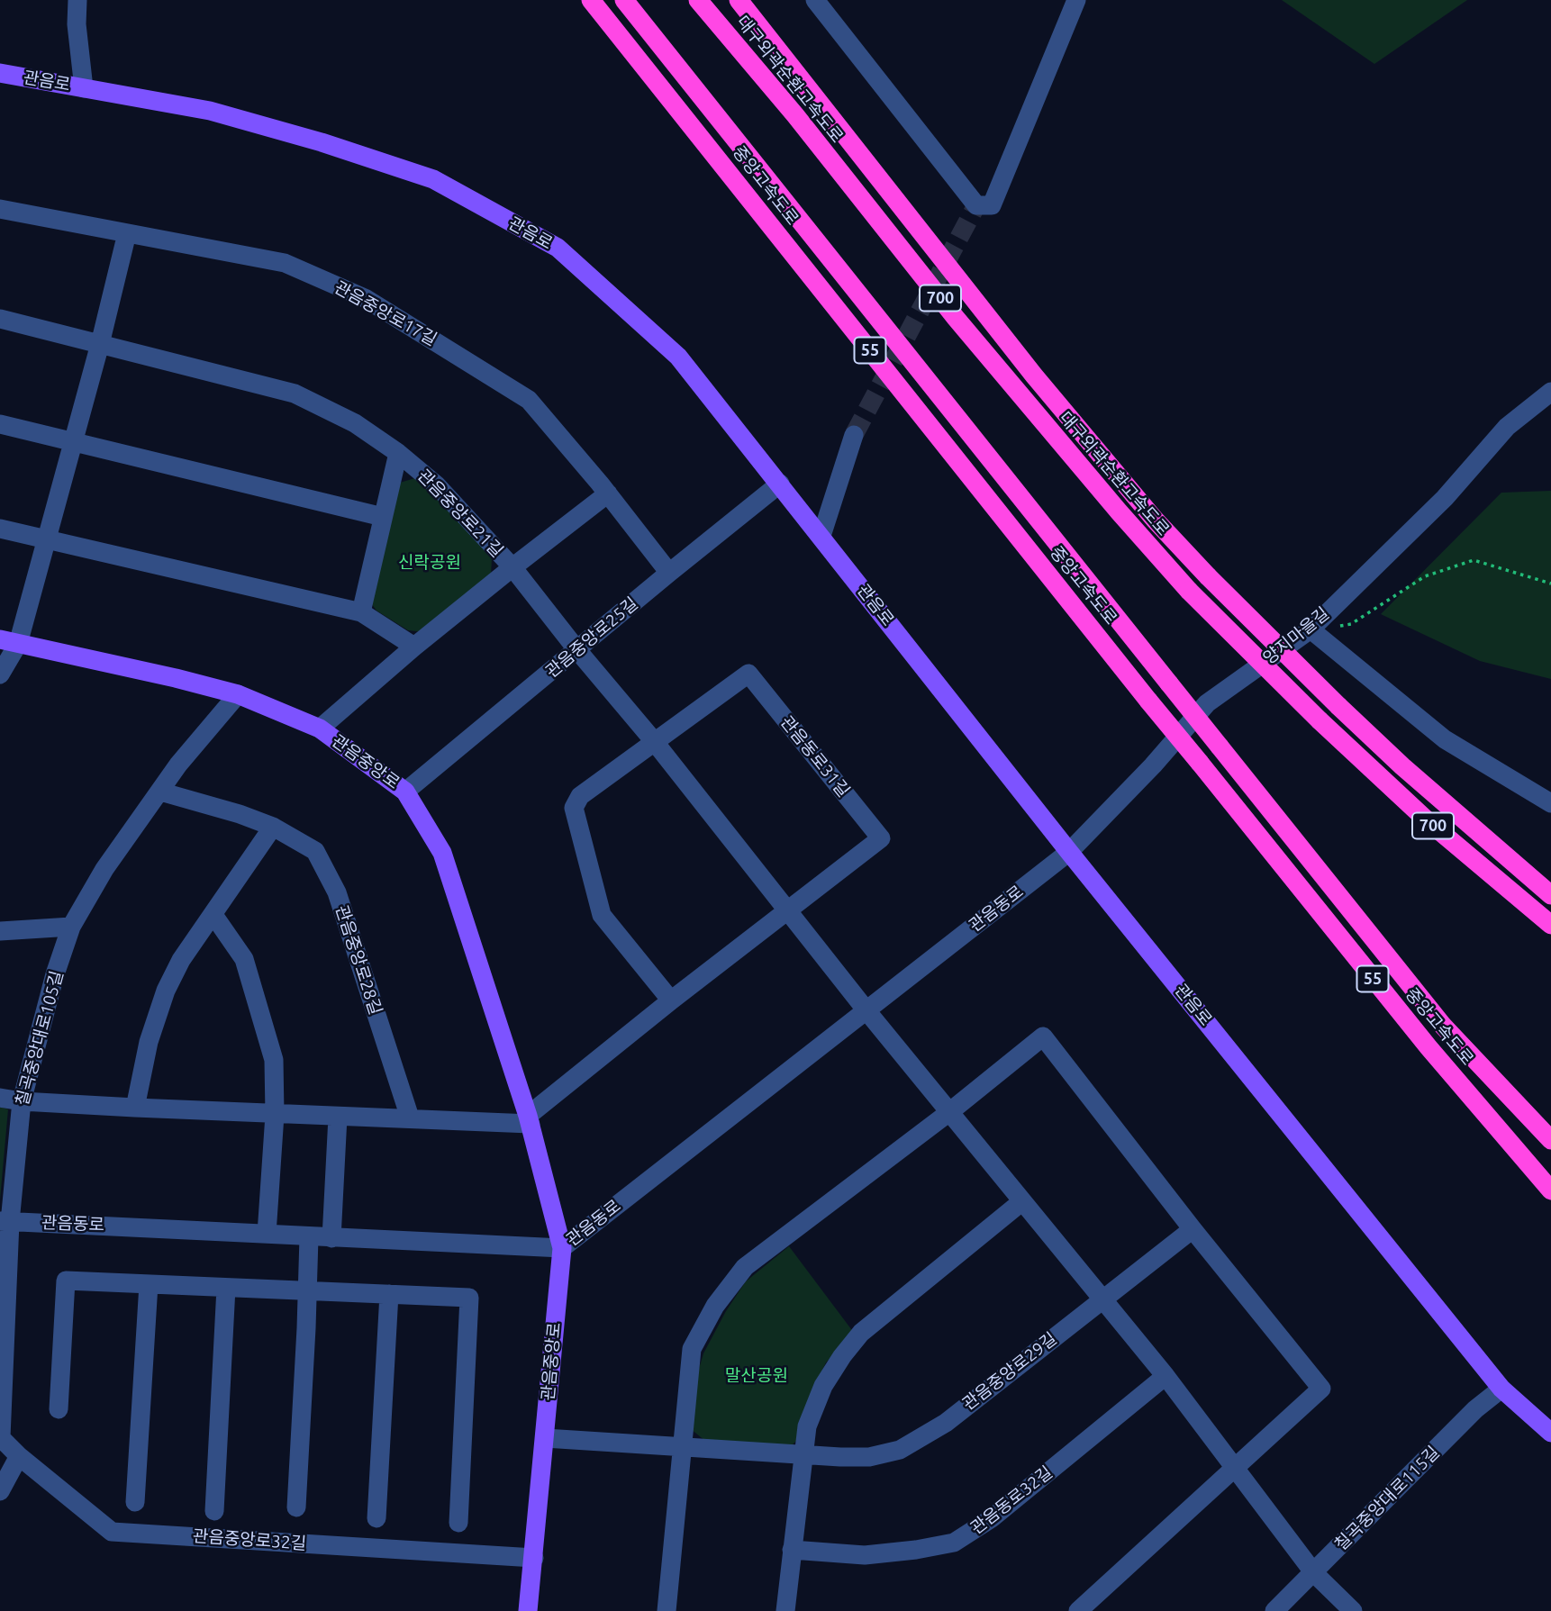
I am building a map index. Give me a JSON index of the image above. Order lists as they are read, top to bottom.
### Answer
{
  "streets": {
    "highway": [
      "대구외곽순환고속도로",
      "중앙고속도로",
      "700",
      "55"
    ],
    "main road": ["관음로", "관음중앙로"],
    "street": [
      "관음중앙로17길",
      "관음중앙로21길",
      "양지마을길",
      "관음중앙로25길",
      "관음동로31길",
      "관음동로",
      "관음중앙로28길",
      "칠곡중앙대로105길",
      "관음중앙로29길",
      "칠곡중앙대로115길",
      "관음동로32길",
      "관음중앙로32길"
    ]
  },
  "crossings": [
    ["관음로", "양지마을길"],
    ["관음로", "관음중앙로25길"],
    ["관음로", "관음동로"],
    ["관음로", "칠곡중앙대로115길"],
    ["관음중앙로17길", "관음중앙로25길"],
    ["관음중앙로21길", "관음중앙로25길"],
    ["관음중앙로21길", "관음중앙로"],
    ["양지마을길", "관음동로"],
    ["관음중앙로25길", "관음중앙로"],
    ["관음중앙로", "관음동로"],
    ["관음중앙로", "칠곡중앙대로105길"],
    ["관음중앙로", "관음중앙로29길"],
    ["관음중앙로", "관음중앙로32길"],
    ["관음동로", "칠곡중앙대로105길"],
    ["관음중앙로28길", "칠곡중앙대로105길"],
    ["칠곡중앙대로105길", "관음중앙로32길"]
  ],
  "parks": ["신락공원", "말산공원"]
}
